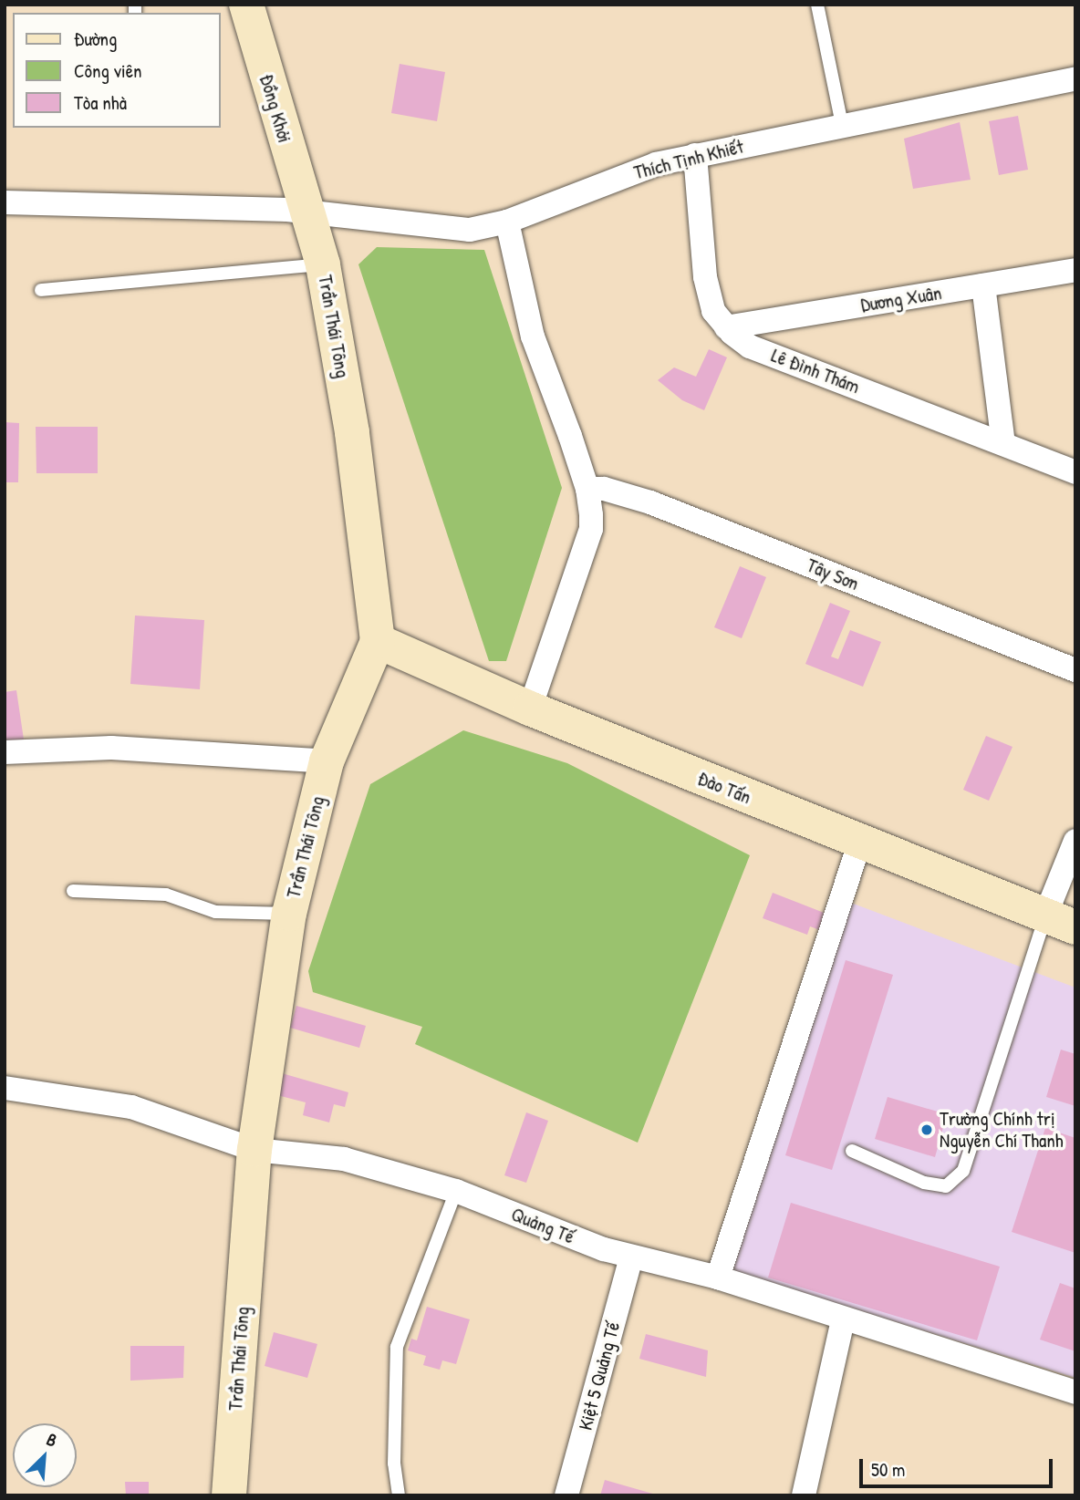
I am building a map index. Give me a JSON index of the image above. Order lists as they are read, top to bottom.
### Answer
{
  "streets": {
    "street": [
      "Đồng Khởi",
      "Thích Tịnh Khiết",
      "Dương Xuân",
      "Trần Thái Tông",
      "Lê Đình Thám",
      "Tây Sơn",
      "Đào Tấn",
      "Quảng Tế",
      "Kiệt 5 Quảng Tế"
    ]
  },
  "crossings": [
    ["Đồng Khởi", "Thích Tịnh Khiết"],
    ["Đồng Khởi", "Trần Thái Tông"],
    ["Thích Tịnh Khiết", "Trần Thái Tông"],
    ["Thích Tịnh Khiết", "Lê Đình Thám"],
    ["Dương Xuân", "Lê Đình Thám"],
    ["Trần Thái Tông", "Đào Tấn"],
    ["Trần Thái Tông", "Quảng Tế"],
    ["Quảng Tế", "Kiệt 5 Quảng Tế"]
  ],
  "places": ["Trường Chính trị Nguyễn Chí Thanh"],
  "legend": ["Đường", "Công viên", "Tòa nhà"],
  "scale_bar": "50 m",
  "north": "top right"
}
